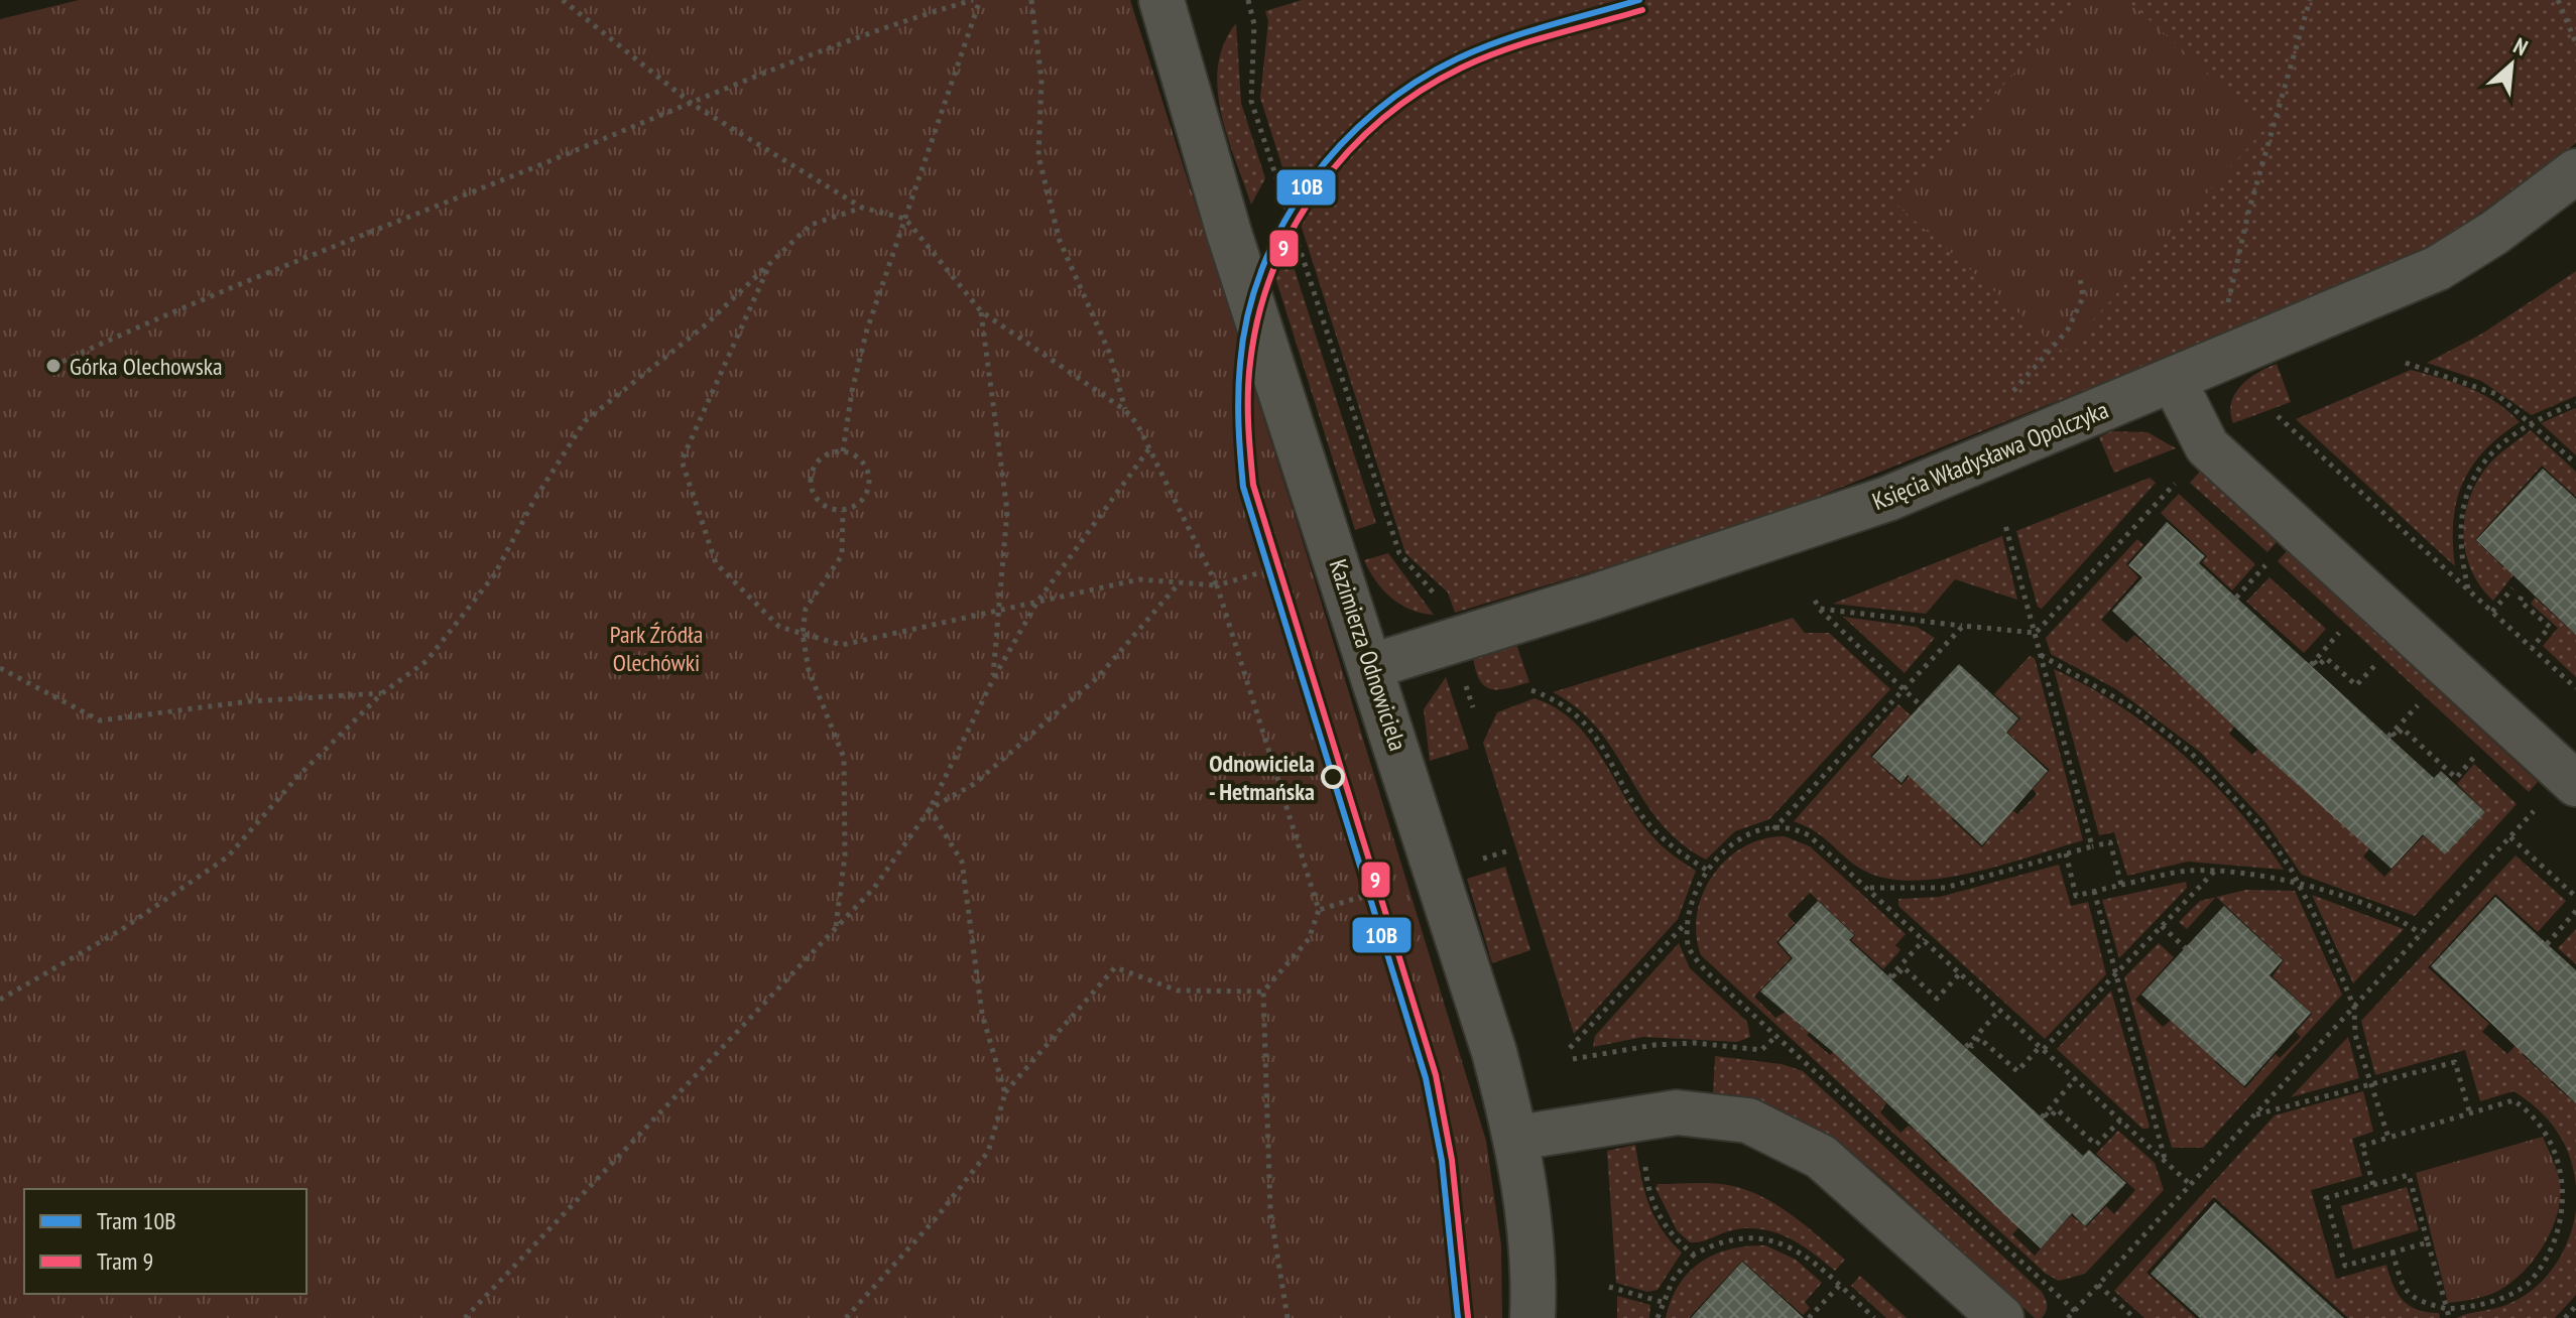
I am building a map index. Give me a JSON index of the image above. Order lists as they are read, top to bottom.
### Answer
{
  "streets": {
    "street": ["Księcia Władysława Opolczyka", "Kazimierza Odnowiciela"]
  },
  "crossings": [
    ["Księcia Władysława Opolczyka", "Kazimierza Odnowiciela"]
  ],
  "parks": ["Park Źródła Olechówki"],
  "places": ["Górka Olechowska", "Odnowiciela - Hetmańska"],
  "lines": ["tram line 10B", "tram line 9"],
  "legend": ["Tram 10B", "Tram 9"],
  "north": "top right"
}
